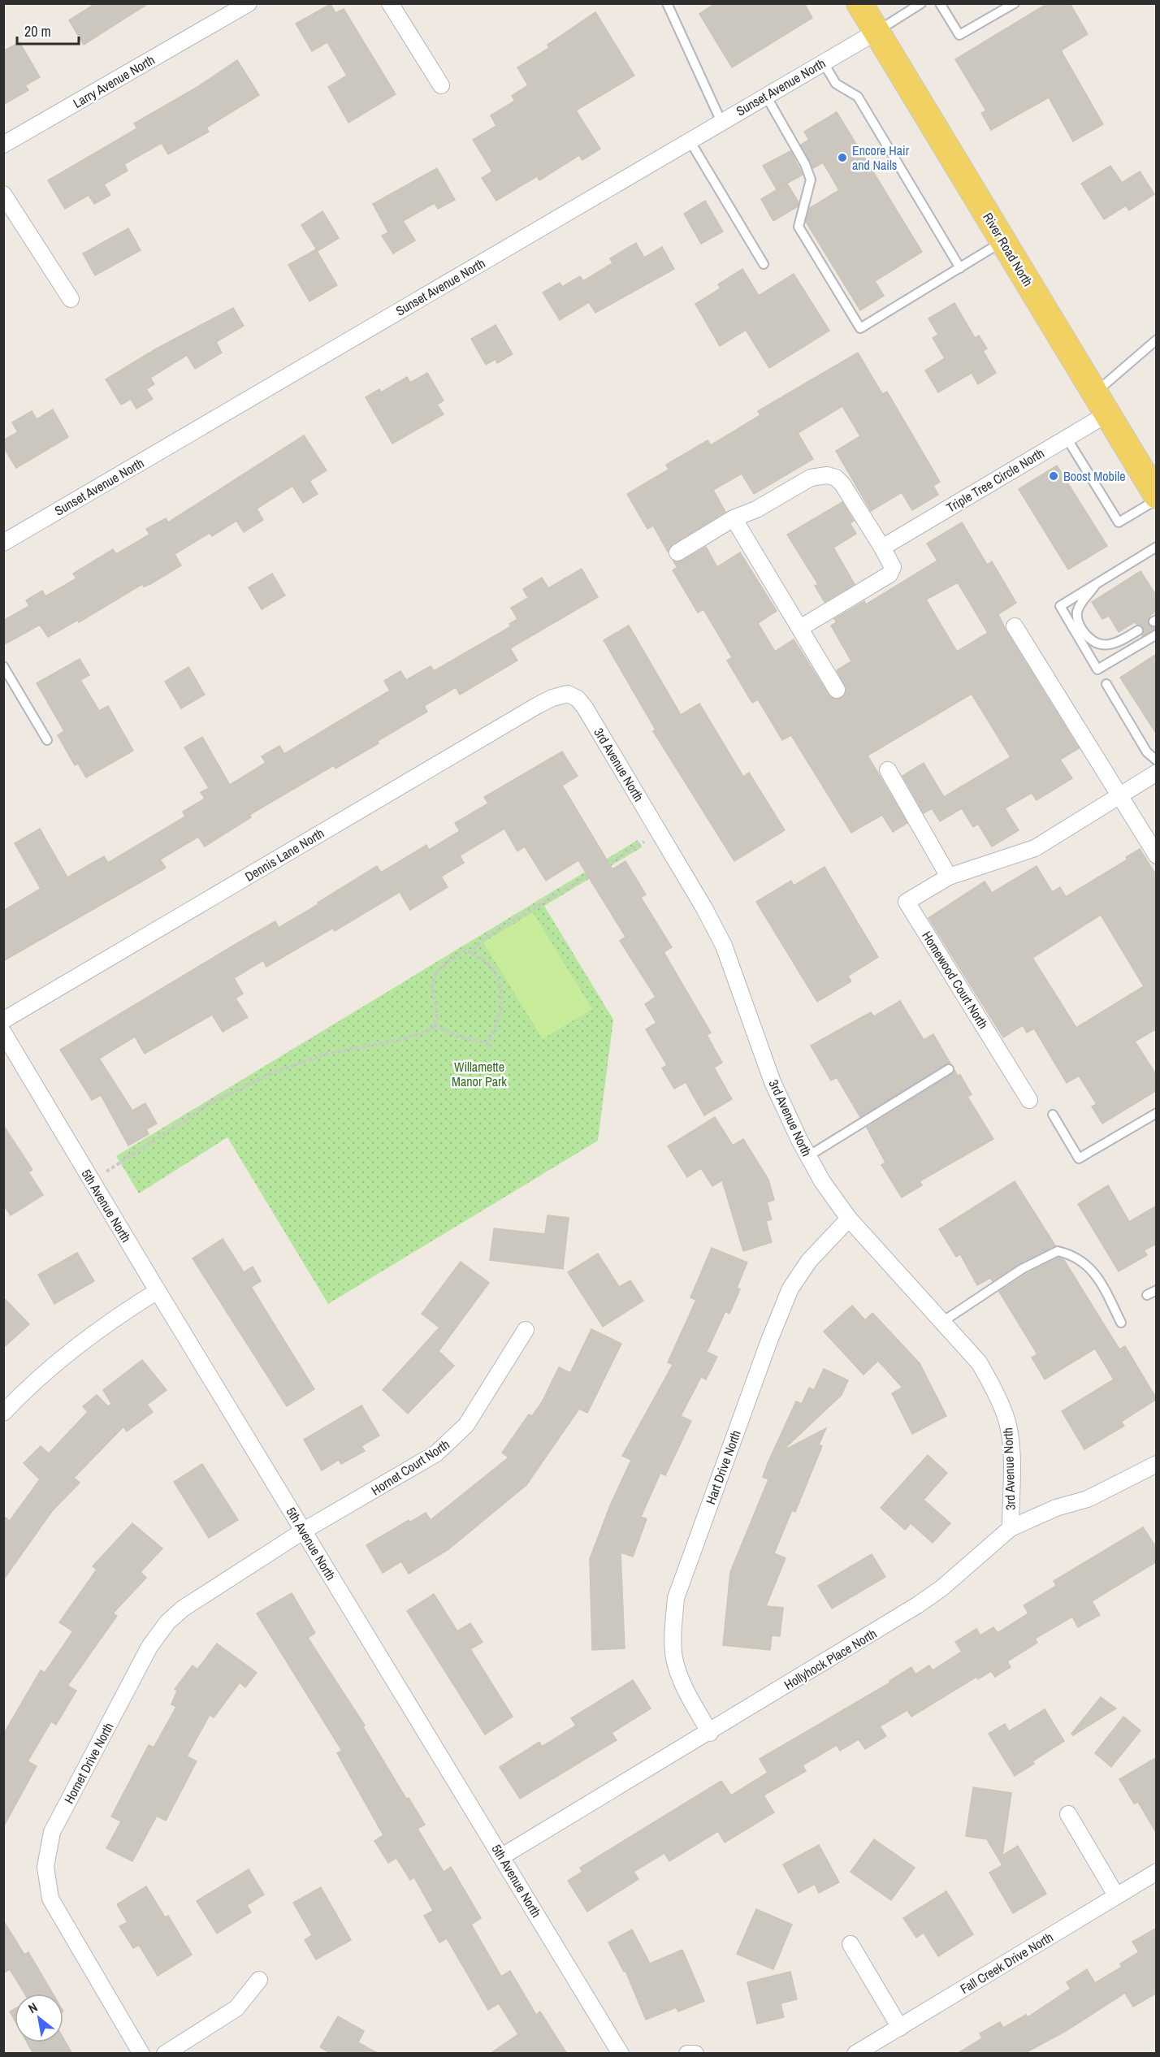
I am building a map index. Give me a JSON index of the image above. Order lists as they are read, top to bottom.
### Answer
{
  "streets": {
    "main road": ["River Road North"],
    "street": [
      "Larry Avenue North",
      "Sunset Avenue North",
      "Triple Tree Circle North",
      "3rd Avenue North",
      "Dennis Lane North",
      "Homewood Court North",
      "5th Avenue North",
      "Hornet Court North",
      "Hart Drive North",
      "Hollyhock Place North",
      "Hornet Drive North",
      "Fall Creek Drive North"
    ]
  },
  "crossings": [
    ["Sunset Avenue North", "River Road North"],
    ["River Road North", "Triple Tree Circle North"],
    ["3rd Avenue North", "Dennis Lane North"],
    ["3rd Avenue North", "Hart Drive North"],
    ["3rd Avenue North", "Hollyhock Place North"],
    ["5th Avenue North", "Hornet Court North"],
    ["5th Avenue North", "Hollyhock Place North"],
    ["5th Avenue North", "Hornet Drive North"],
    ["Hornet Court North", "Hornet Drive North"],
    ["Hart Drive North", "Hollyhock Place North"]
  ],
  "parks": ["Willamette Manor Park"],
  "places": ["Encore Hair and Nails", "Boost Mobile"],
  "scale_bar": "20 m",
  "north": "top left"
}
